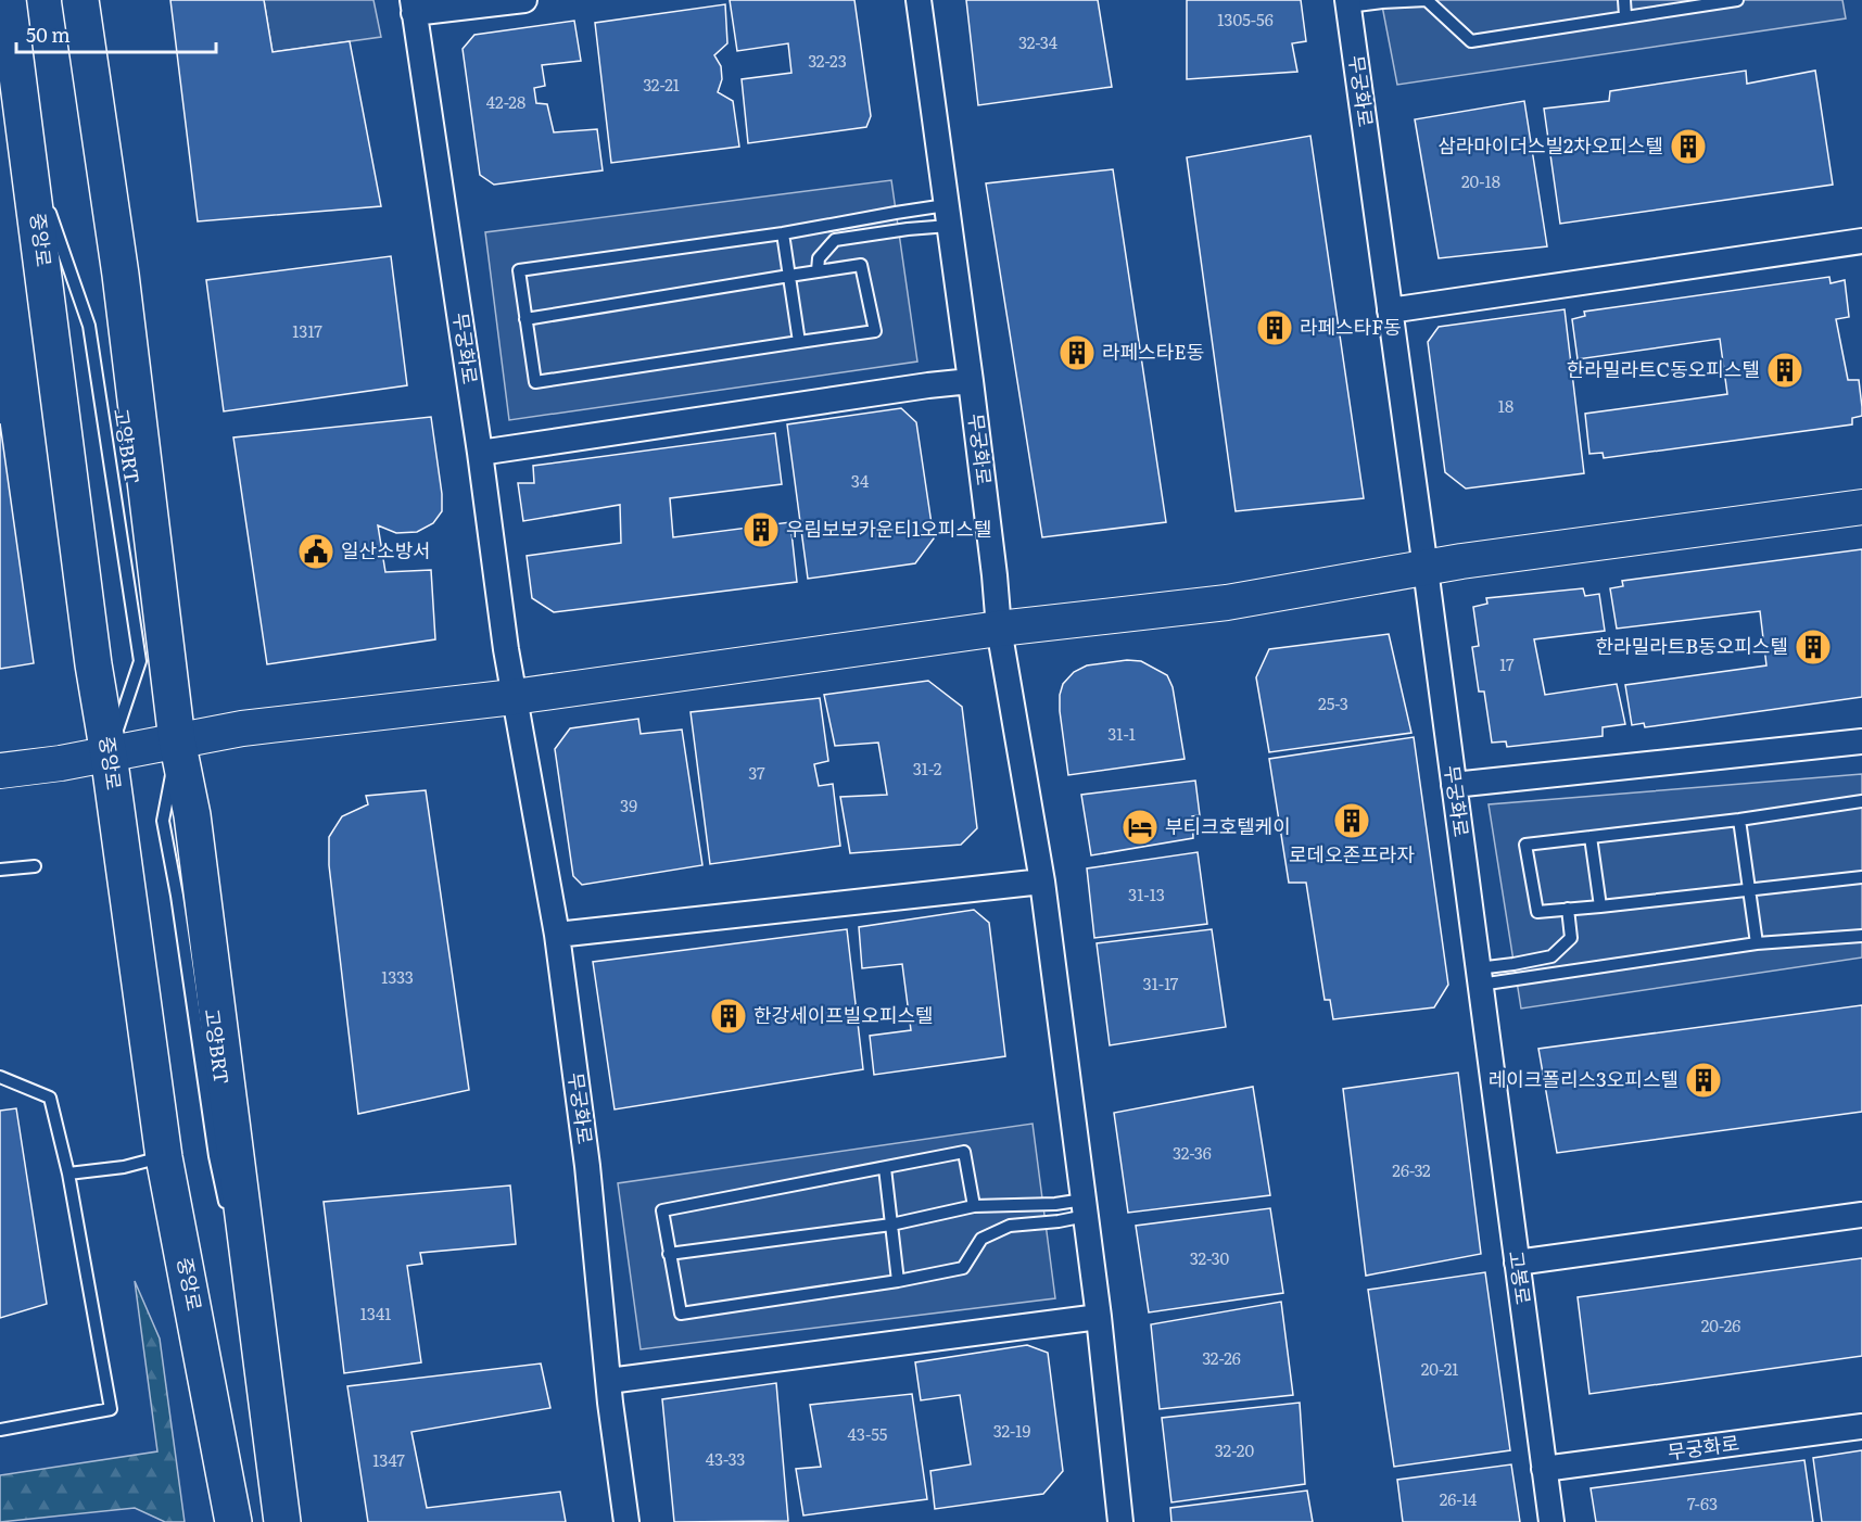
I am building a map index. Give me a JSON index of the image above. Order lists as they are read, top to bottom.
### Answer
{
  "streets": {
    "main road": ["중앙로"],
    "street": ["무궁화로", "고봉로"],
    "lane": ["고양BRT"]
  },
  "crossings": [
    ["무궁화로", "고봉로"]
  ],
  "places": {
    "building": [
      "삼라마이더스빌2차오피스텔",
      "라페스타F동",
      "라페스타E동",
      "한라밀라트C동오피스텔",
      "우림보보카운티1오피스텔",
      "한라밀라트B동오피스텔",
      "로데오존프라자",
      "한강세이프빌오피스텔",
      "레이크폴리스3오피스텔"
    ],
    "public building": ["일산소방서"],
    "hotel": ["부티크호텔케이"]
  },
  "house_numbers": [
    "1305-56",
    "32-34",
    "32-23",
    "32-21",
    "42-28",
    "20-18",
    "1317",
    "18",
    "34",
    "17",
    "25-3",
    "31-1",
    "31-2",
    "37",
    "39",
    "31-13",
    "1333",
    "31-17",
    "32-36",
    "26-32",
    "32-30",
    "1341",
    "20-26",
    "32-26",
    "20-21",
    "32-19",
    "43-55",
    "32-20",
    "43-33",
    "1347",
    "26-14",
    "7-63"
  ],
  "scale_bar": "50 m"
}
